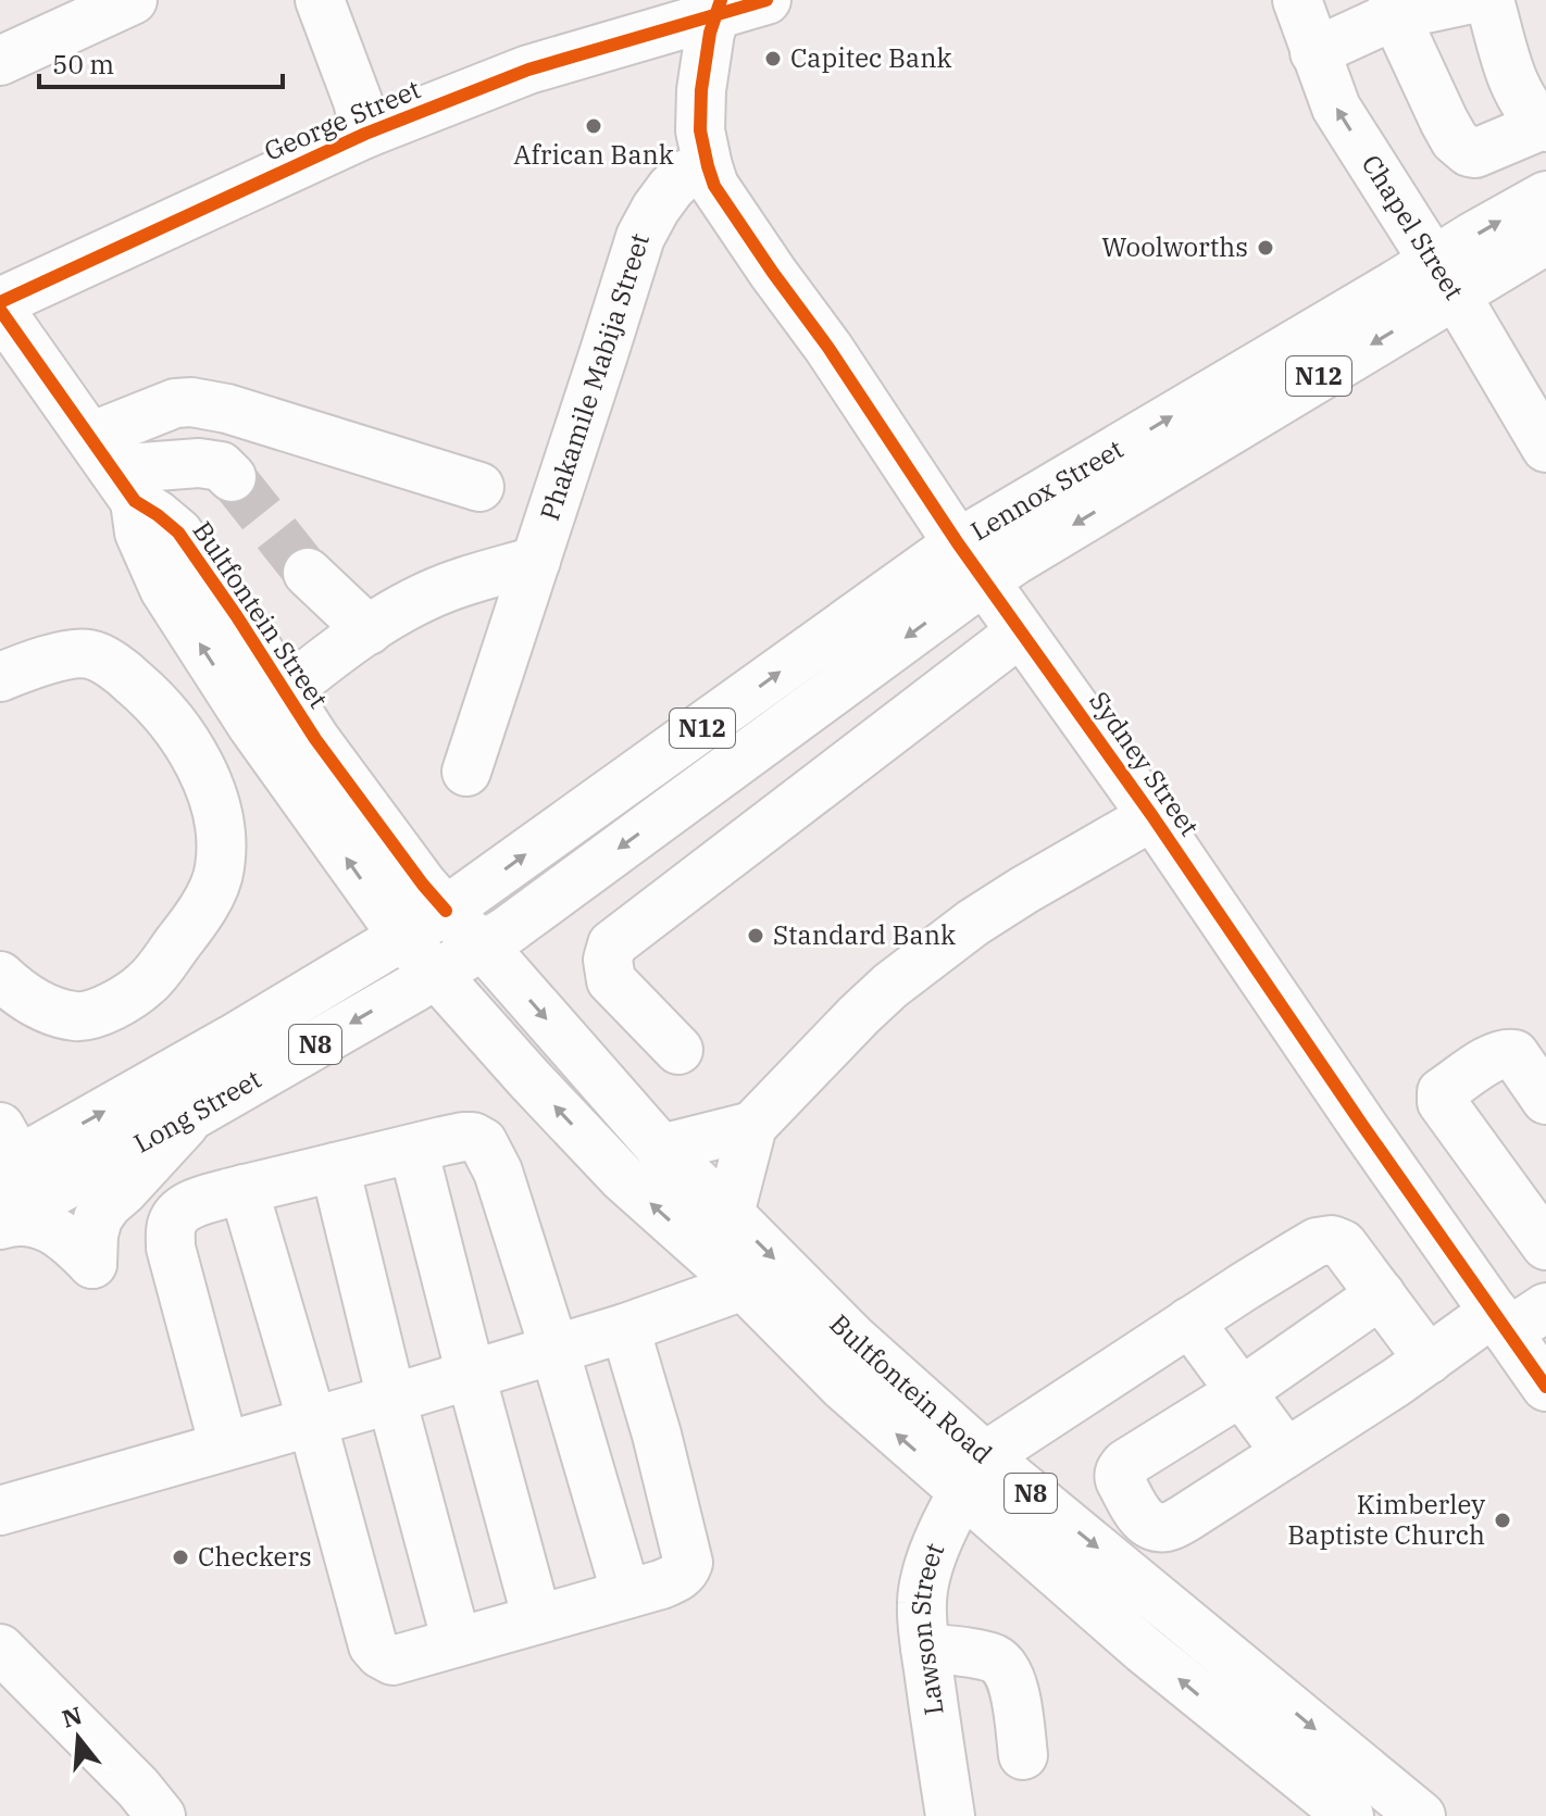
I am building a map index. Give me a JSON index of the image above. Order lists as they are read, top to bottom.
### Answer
{
  "streets": {
    "main road": [
      "George Street",
      "Chapel Street",
      "N12",
      "Phakamile Mabija Street",
      "Lennox Street",
      "Bultfontein Street",
      "Sydney Street",
      "N8",
      "Long Street",
      "Bultfontein Road",
      "Lawson Street"
    ]
  },
  "crossings": [
    ["Chapel Street", "Lennox Street"],
    ["Phakamile Mabija Street", "Sydney Street"],
    ["Lennox Street", "Bultfontein Street"],
    ["Lennox Street", "Sydney Street"],
    ["Lennox Street", "Long Street"],
    ["Lennox Street", "Bultfontein Road"],
    ["Bultfontein Street", "Long Street"],
    ["Bultfontein Street", "Bultfontein Road"],
    ["Long Street", "Bultfontein Road"],
    ["Bultfontein Road", "Lawson Street"]
  ],
  "places": [
    "Capitec Bank",
    "African Bank",
    "Woolworths",
    "Standard Bank",
    "Kimberley Baptiste Church",
    "Checkers"
  ],
  "scale_bar": "50 m",
  "north": "top"
}
